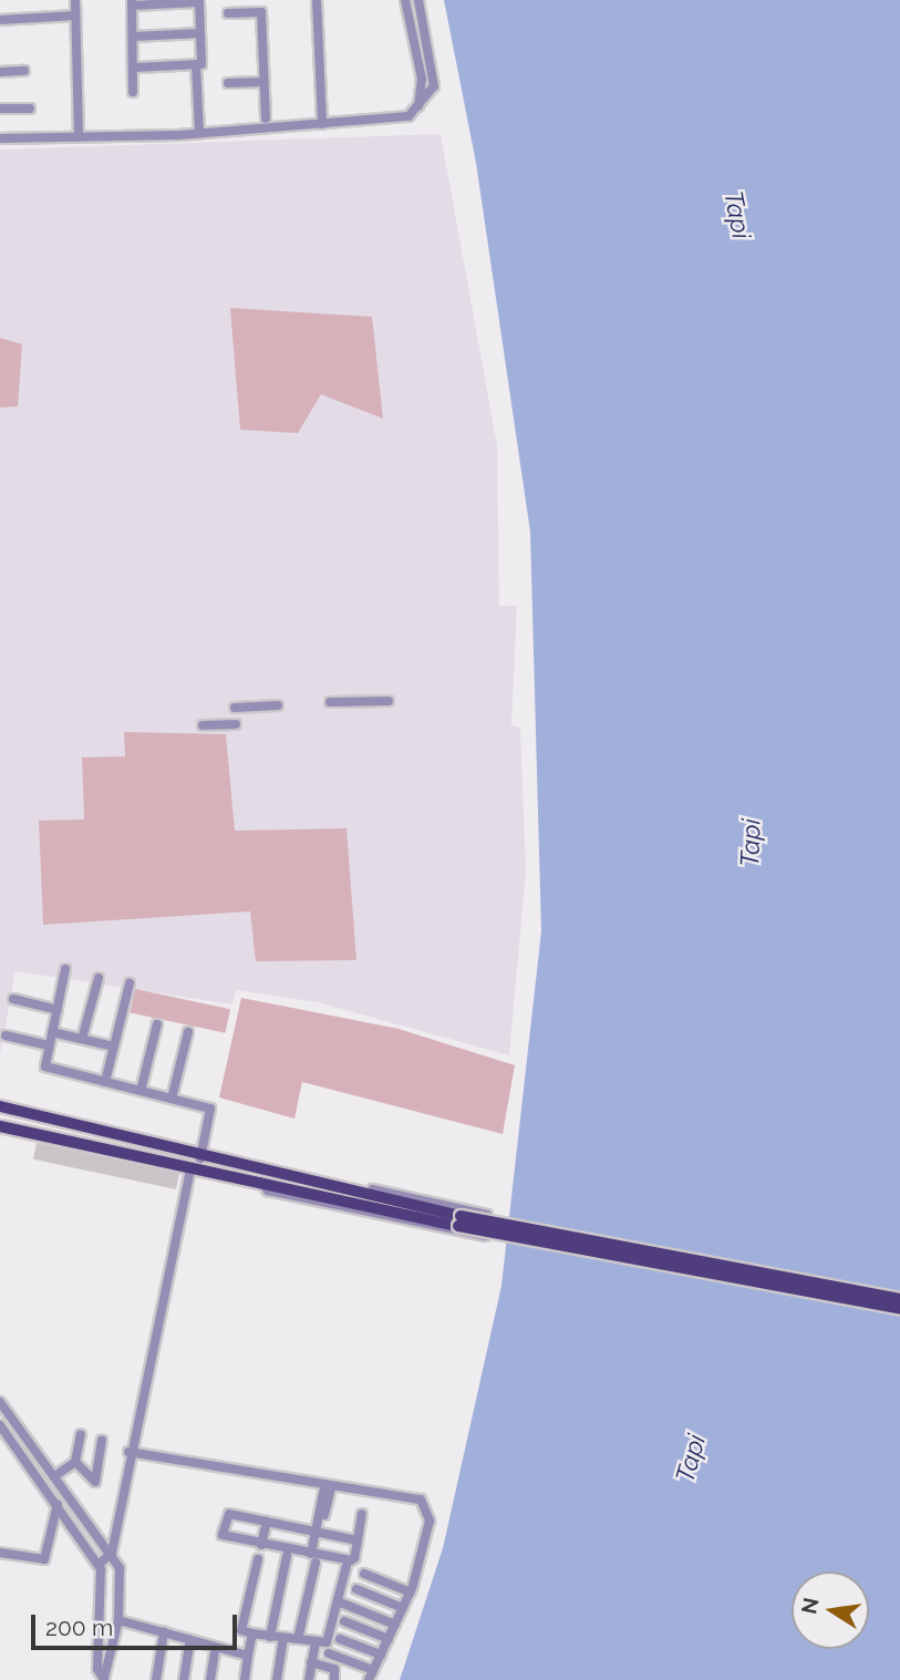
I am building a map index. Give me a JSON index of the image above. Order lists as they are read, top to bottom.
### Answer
{
  "water": ["Tapi"],
  "scale_bar": "200 m",
  "north": "left"
}
